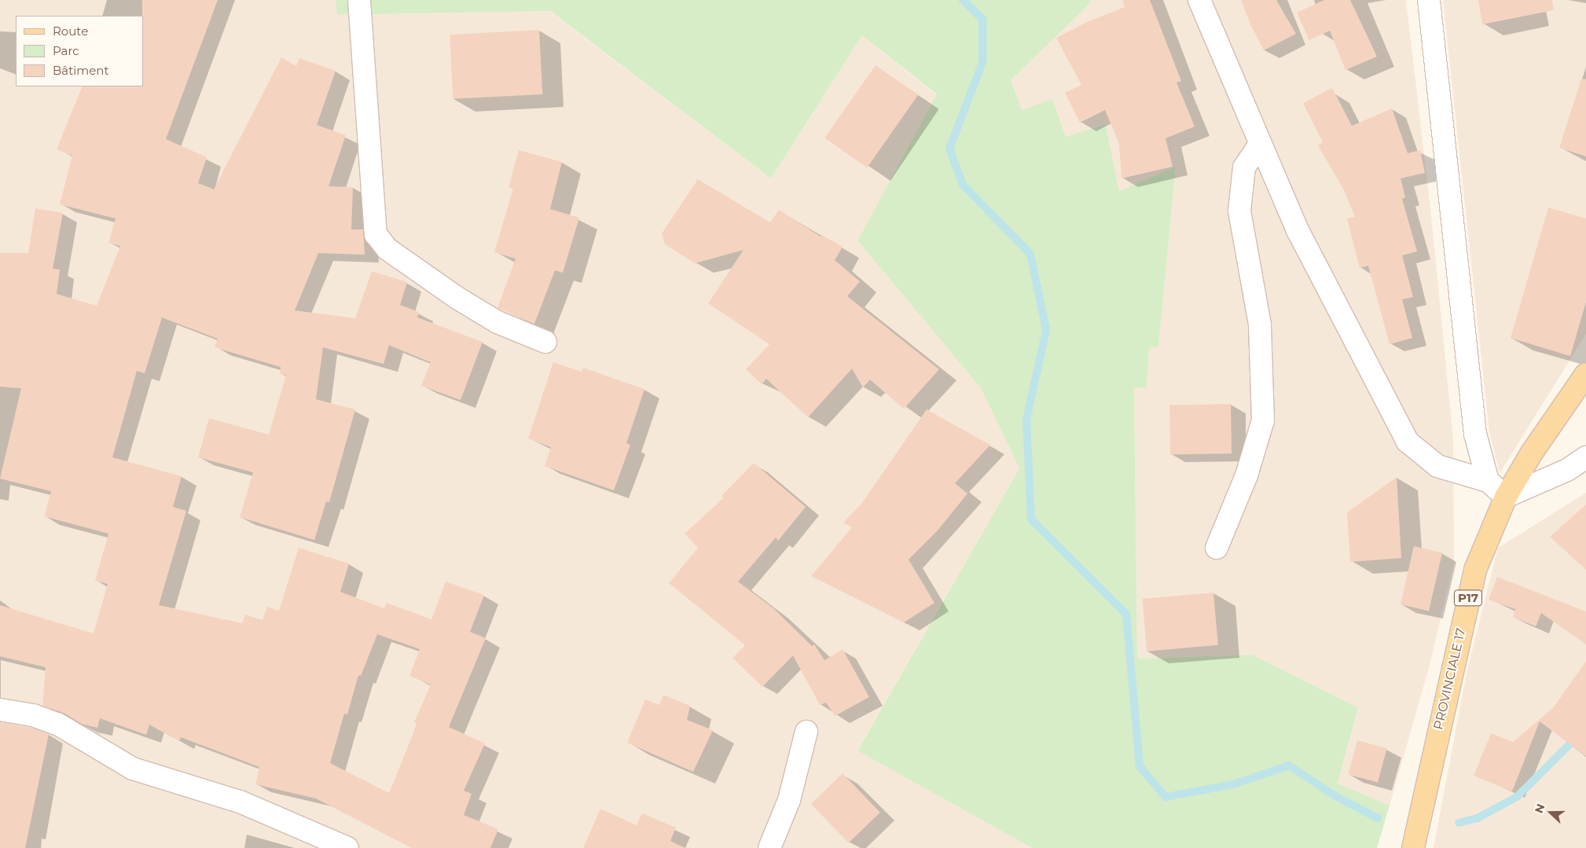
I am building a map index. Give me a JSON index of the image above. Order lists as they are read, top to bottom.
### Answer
{
  "streets": {
    "main road": ["P17", "PROVINCIALE 17"]
  },
  "legend": ["Route", "Parc", "Bâtiment"],
  "north": "left"
}
